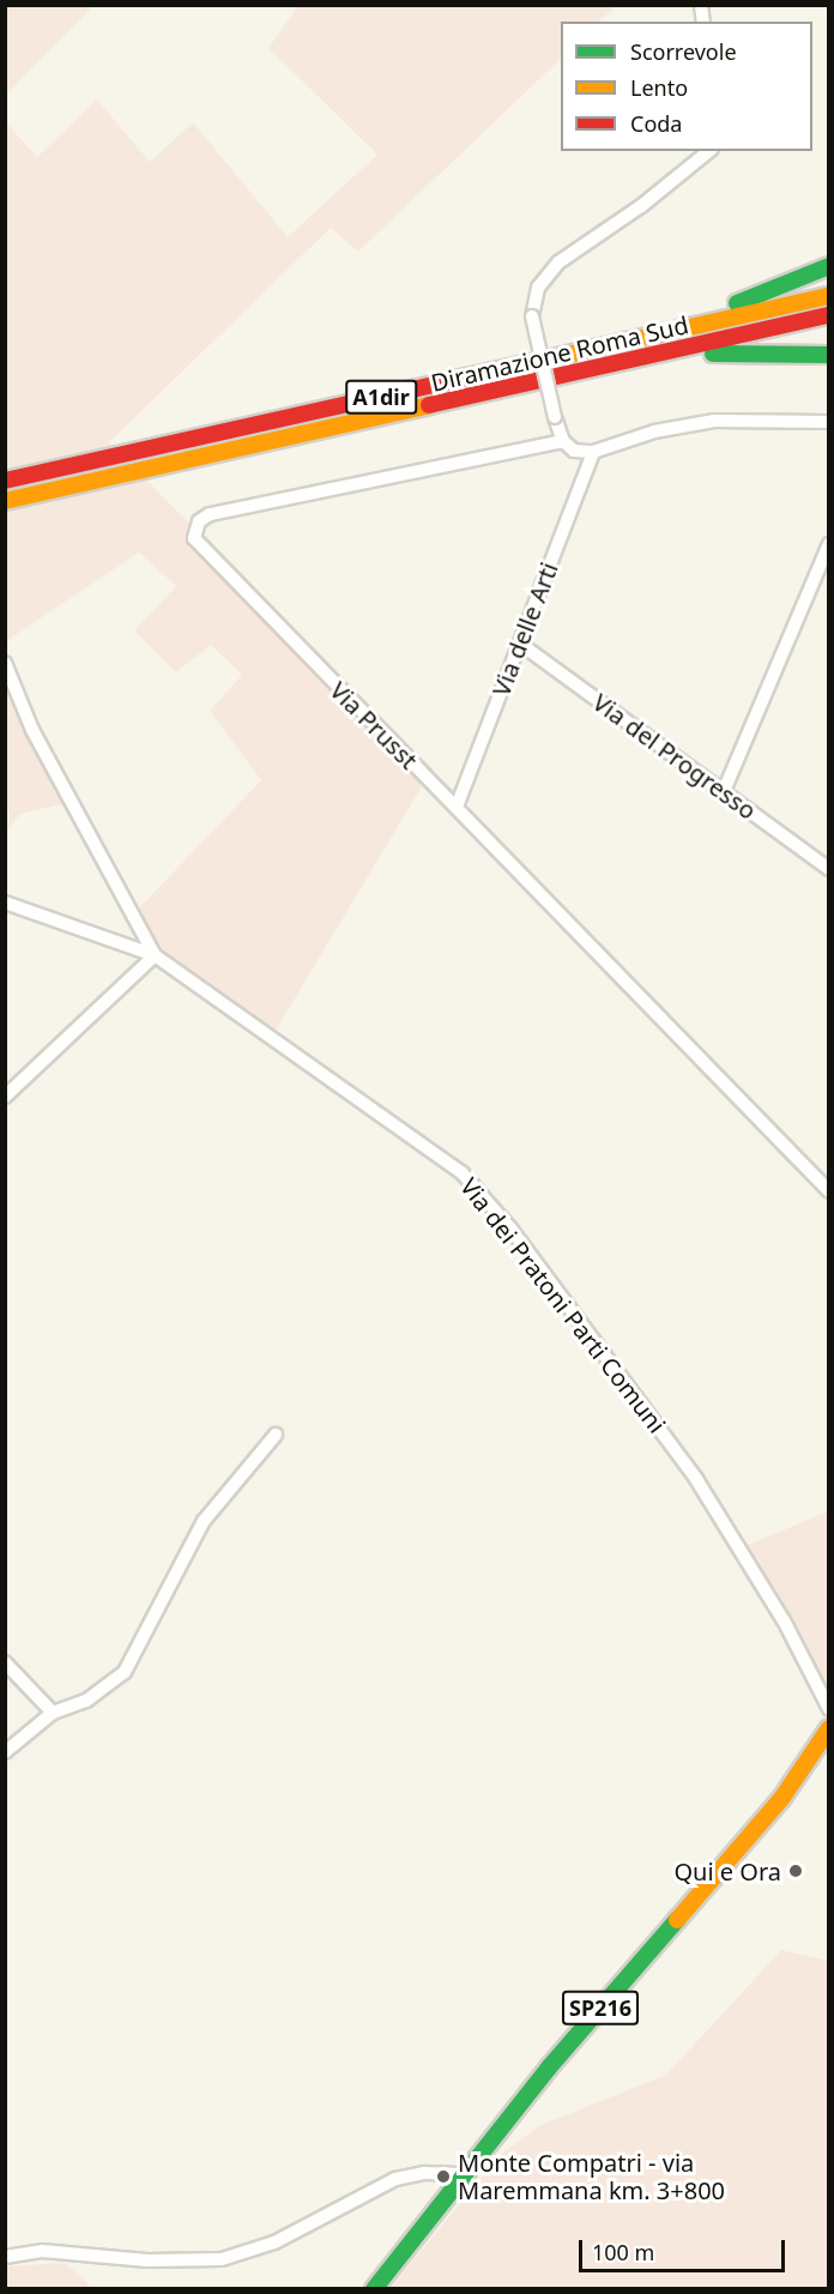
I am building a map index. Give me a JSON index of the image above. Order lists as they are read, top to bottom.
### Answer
{
  "streets": {
    "main road": ["Diramazione Roma Sud", "A1dir", "SP216"],
    "street": [
      "Via delle Arti",
      "Via Prusst",
      "Via del Progresso",
      "Via dei Pratoni Parti Comuni"
    ]
  },
  "crossings": [
    ["Via delle Arti", "Via Prusst"],
    ["Via delle Arti", "Via del Progresso"]
  ],
  "places": ["Qui e Ora", "Monte Compatri - via Maremmana km. 3+800"],
  "legend": ["Scorrevole", "Lento", "Coda"],
  "scale_bar": "100 m"
}
